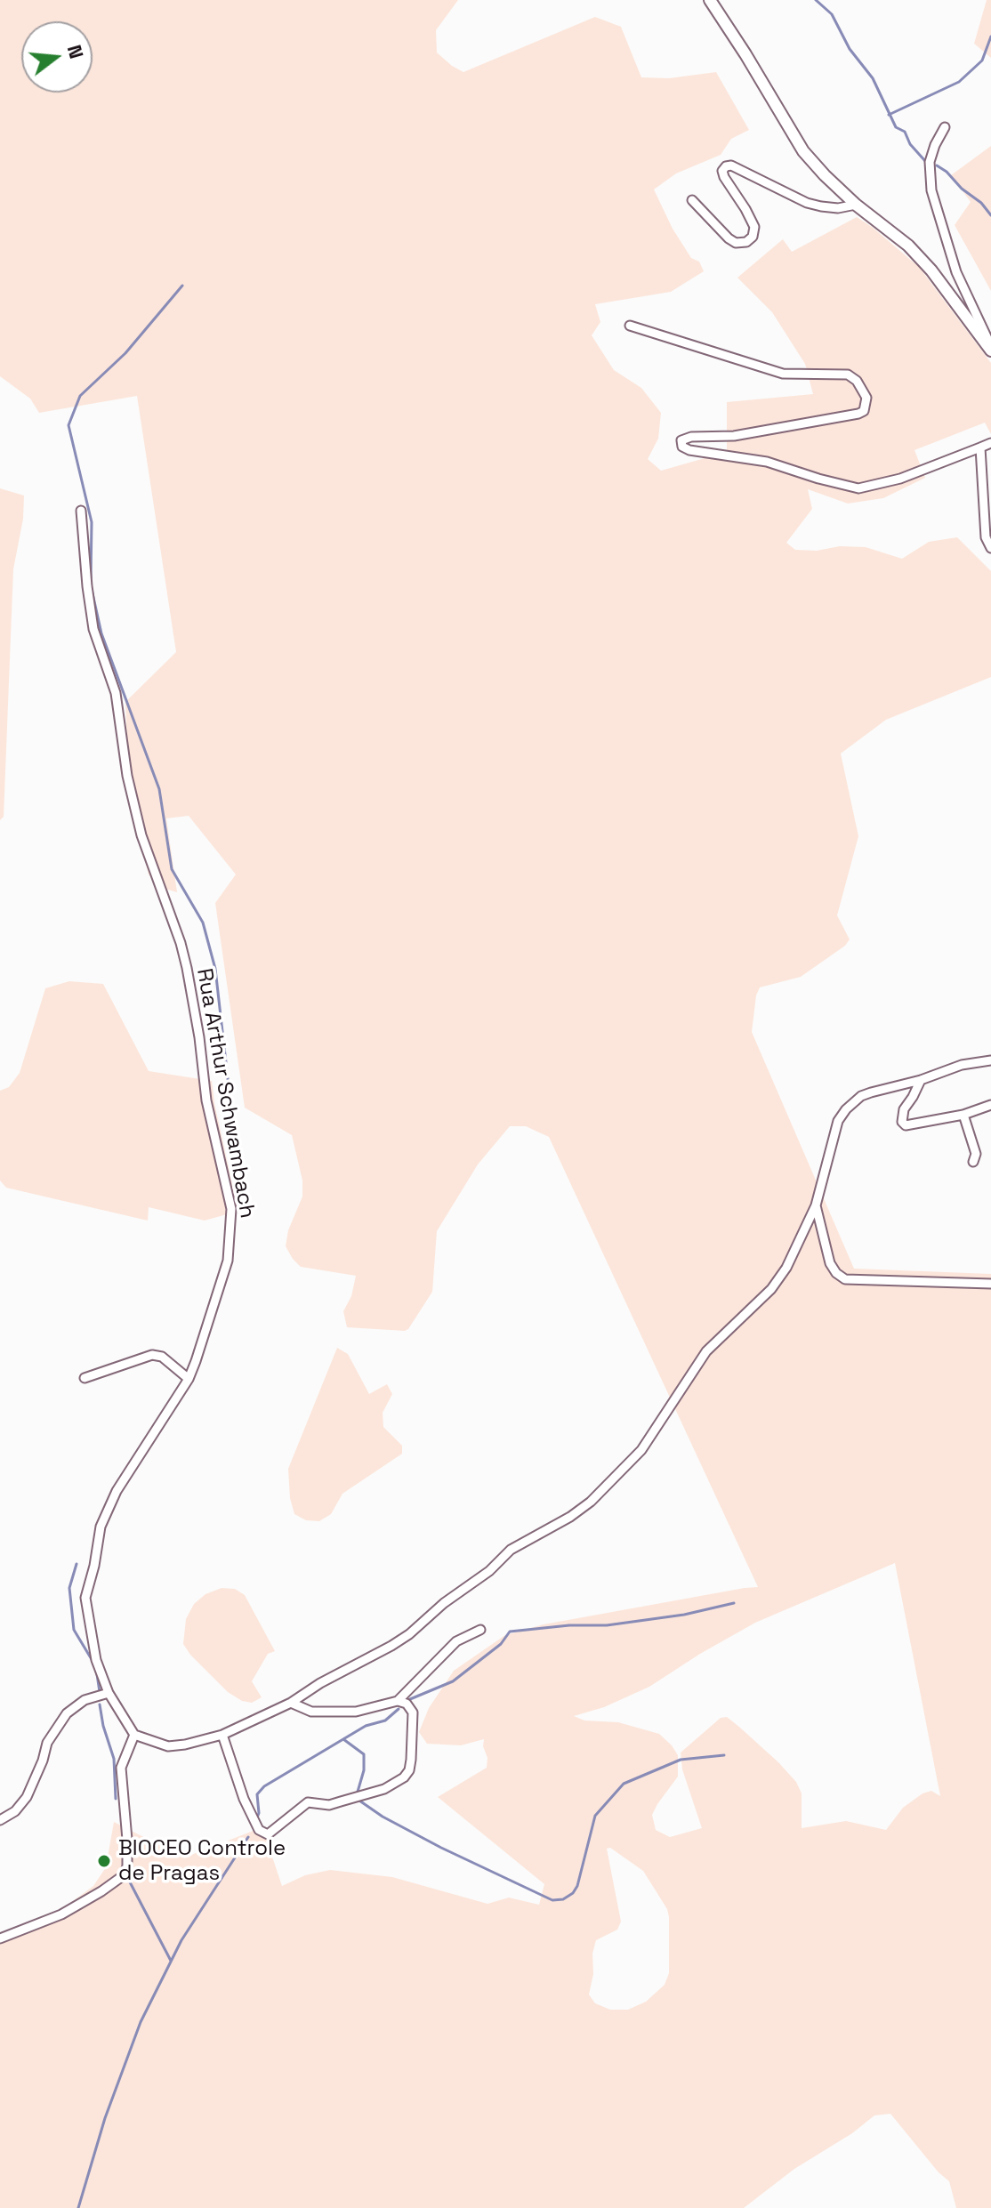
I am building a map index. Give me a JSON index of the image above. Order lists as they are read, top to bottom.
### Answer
{
  "streets": {
    "street": ["Rua Arthur Schwambach"]
  },
  "places": ["BIOCEO Controle de Pragas"],
  "north": "right"
}
